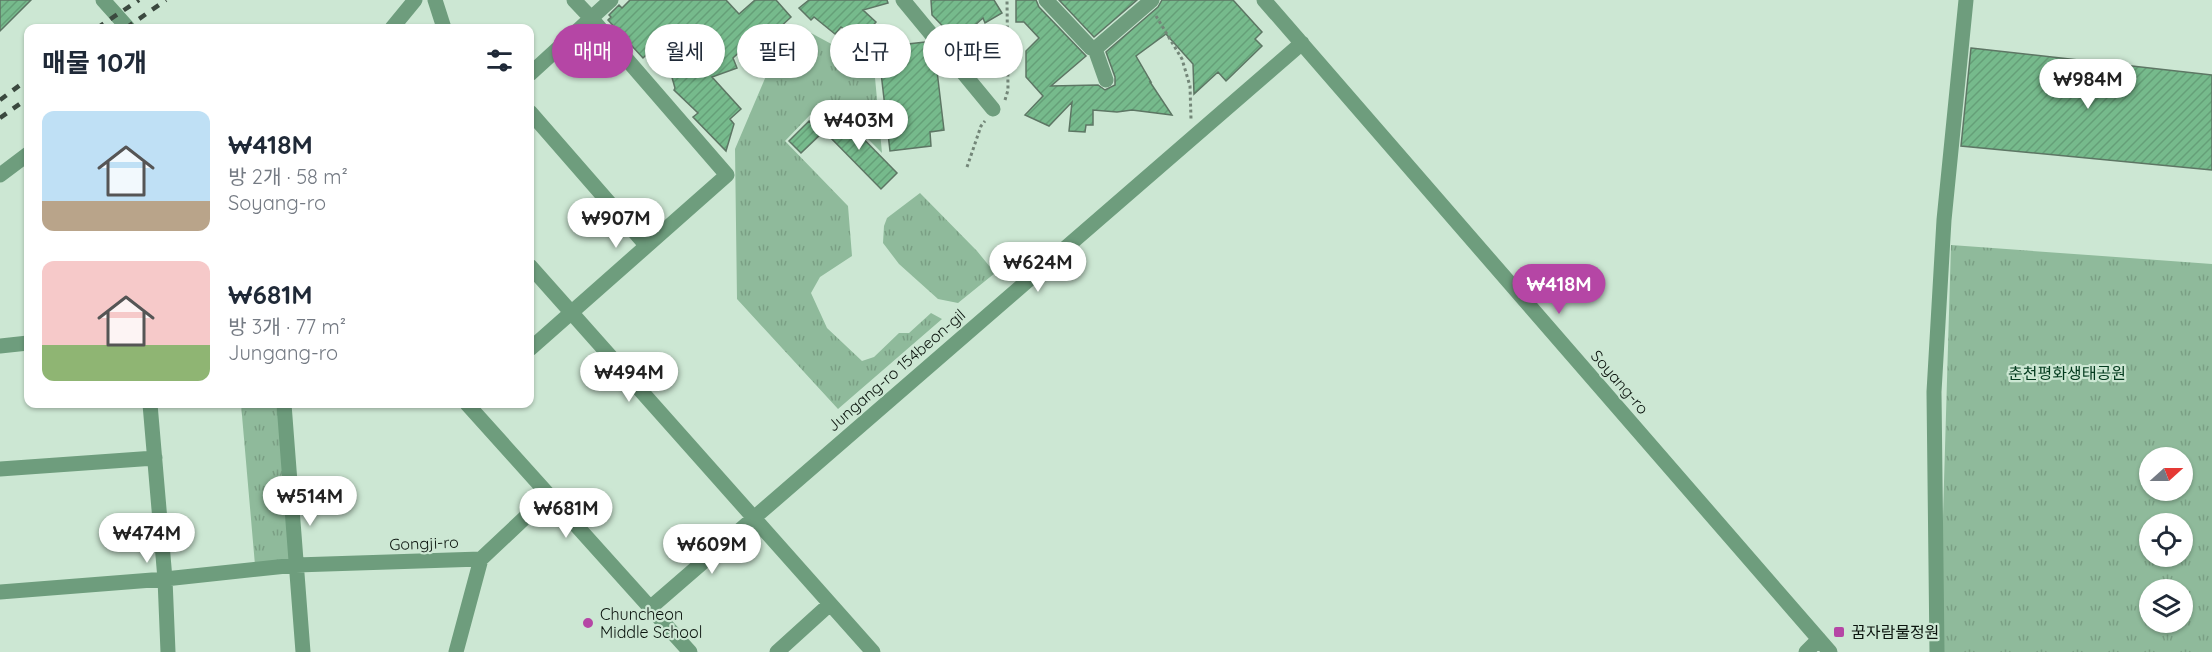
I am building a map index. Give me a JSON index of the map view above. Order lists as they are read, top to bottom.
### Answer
{
  "streets": {
    "street": ["Jungang-ro 154beon-gil", "Soyang-ro", "Gongji-ro"]
  },
  "crossings": [
    ["Jungang-ro 154beon-gil", "Soyang-ro"]
  ],
  "parks": ["춘천평화생태공원"],
  "places": {
    "other": ["Chuncheon Middle School"],
    "transit": ["꿈자람물정원"]
  },
  "north": "right",
  "page": {
    "chip": [
      "매매",
      "월세",
      "필터",
      "신규",
      "아파트"
    ],
    "heading": "매물 10개",
    "price": [
      "₩984M",
      "₩403M",
      "₩907M",
      "₩624M",
      "₩418M",
      "₩494M",
      "₩514M",
      "₩681M",
      "₩474M",
      "₩609M"
    ],
    "list": [
      {
        "name": "₩418M",
        "note": "방 2개 · 58 m² · Soyang-ro"
      },
      {
        "name": "₩681M",
        "note": "방 3개 · 77 m² · Jungang-ro"
      }
    ]
  }
}
